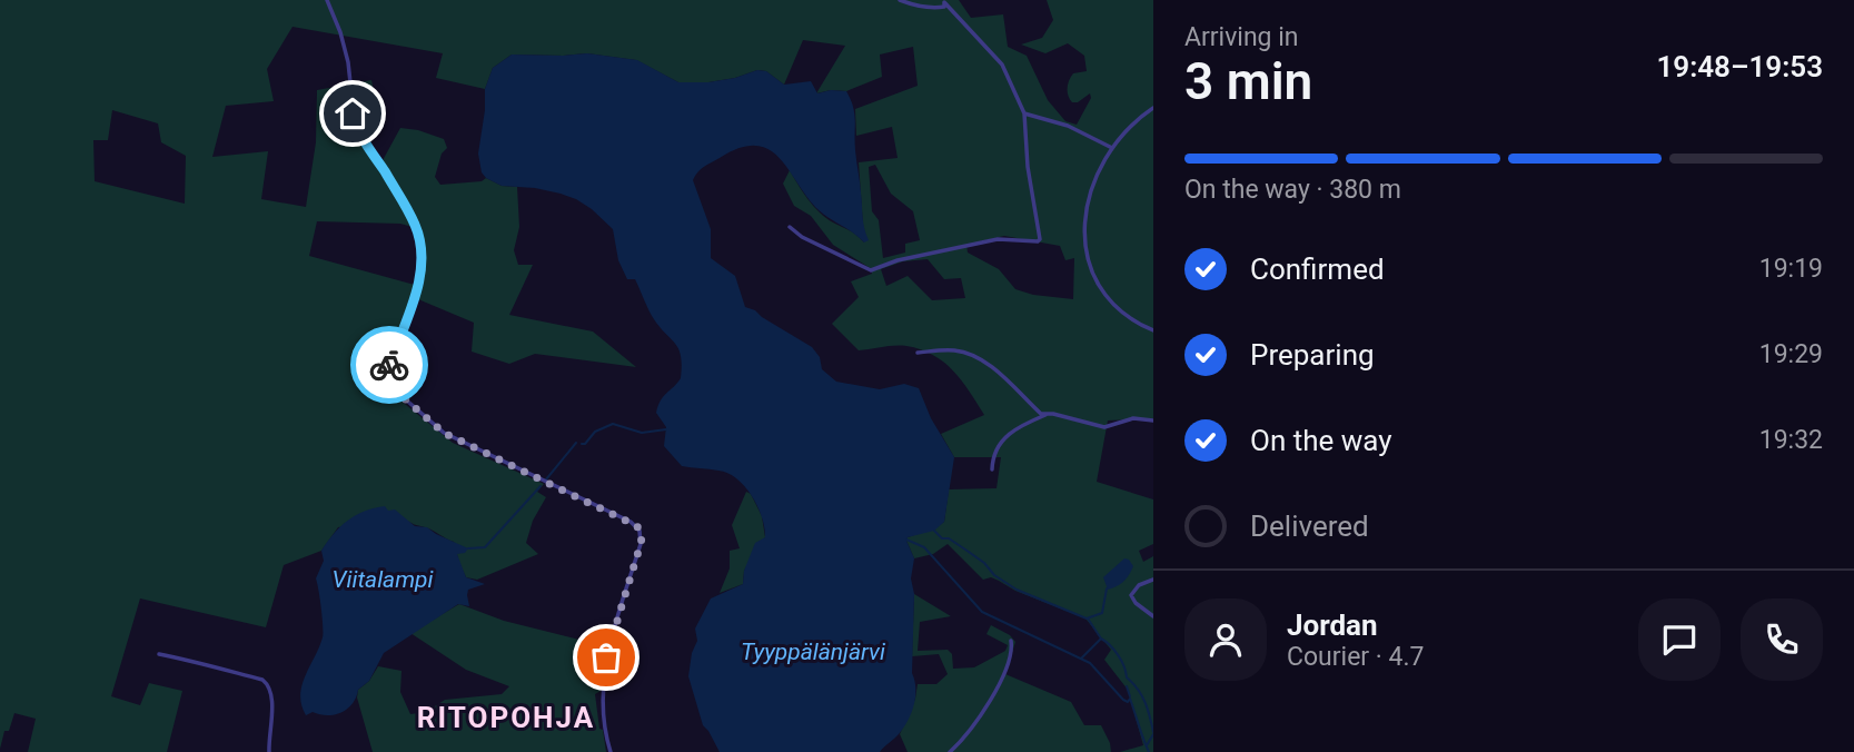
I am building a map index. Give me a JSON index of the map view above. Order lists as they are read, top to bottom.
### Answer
{
  "districts": ["RITOPOHJA"],
  "water": ["Viitalampi", "Tyyppälänjärvi"],
  "page": {
    "heading": ["3 min", "Arriving in", "19:48–19:53"],
    "panel": ["Jordan", "Courier · 4.7"],
    "bar": "On the way · 380 m",
    "list": [
      ["Confirmed", "19:19"],
      ["Preparing", "19:29"],
      ["On the way", "19:32"],
      "Delivered"
    ]
  }
}
